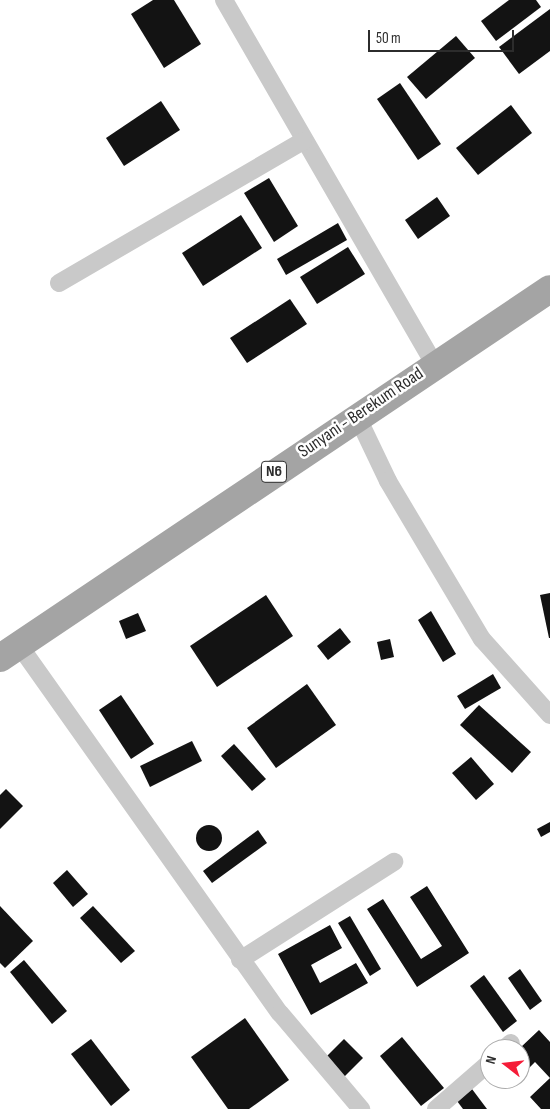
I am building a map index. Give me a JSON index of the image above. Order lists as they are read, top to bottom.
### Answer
{
  "streets": {
    "main road": ["Sunyani - Berekum Road", "N6"]
  },
  "scale_bar": "50 m",
  "north": "left"
}
